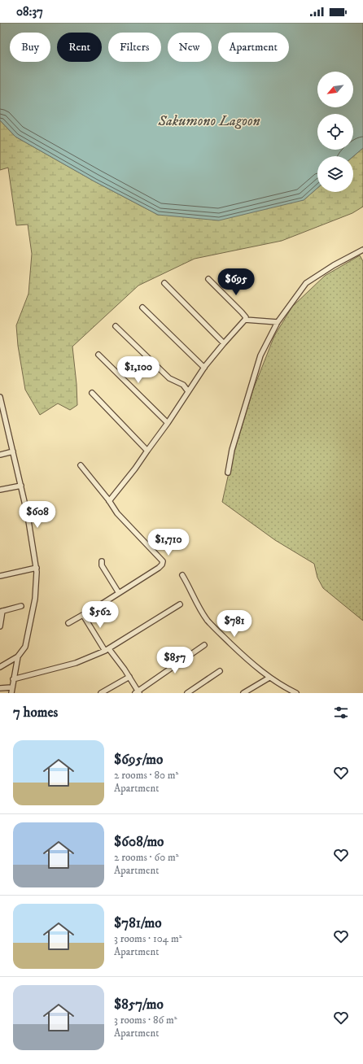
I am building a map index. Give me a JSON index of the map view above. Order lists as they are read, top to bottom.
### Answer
{
  "water": ["Sakumono Lagoon"],
  "north": "bottom left",
  "page": {
    "status": "08:37",
    "chip": [
      "Buy",
      "Rent",
      "Filters",
      "New",
      "Apartment"
    ],
    "price": [
      "$695",
      "$1,100",
      "$608",
      "$1,710",
      "$562",
      "$781",
      "$857"
    ],
    "heading": "7 homes",
    "list": [
      {
        "name": "$695/mo",
        "note": "2 rooms · 80 m² · Apartment"
      },
      {
        "name": "$608/mo",
        "note": "2 rooms · 60 m² · Apartment"
      },
      {
        "name": "$781/mo",
        "note": "3 rooms · 104 m² · Apartment"
      },
      {
        "name": "$857/mo",
        "note": "3 rooms · 86 m² · Apartment"
      }
    ]
  }
}
